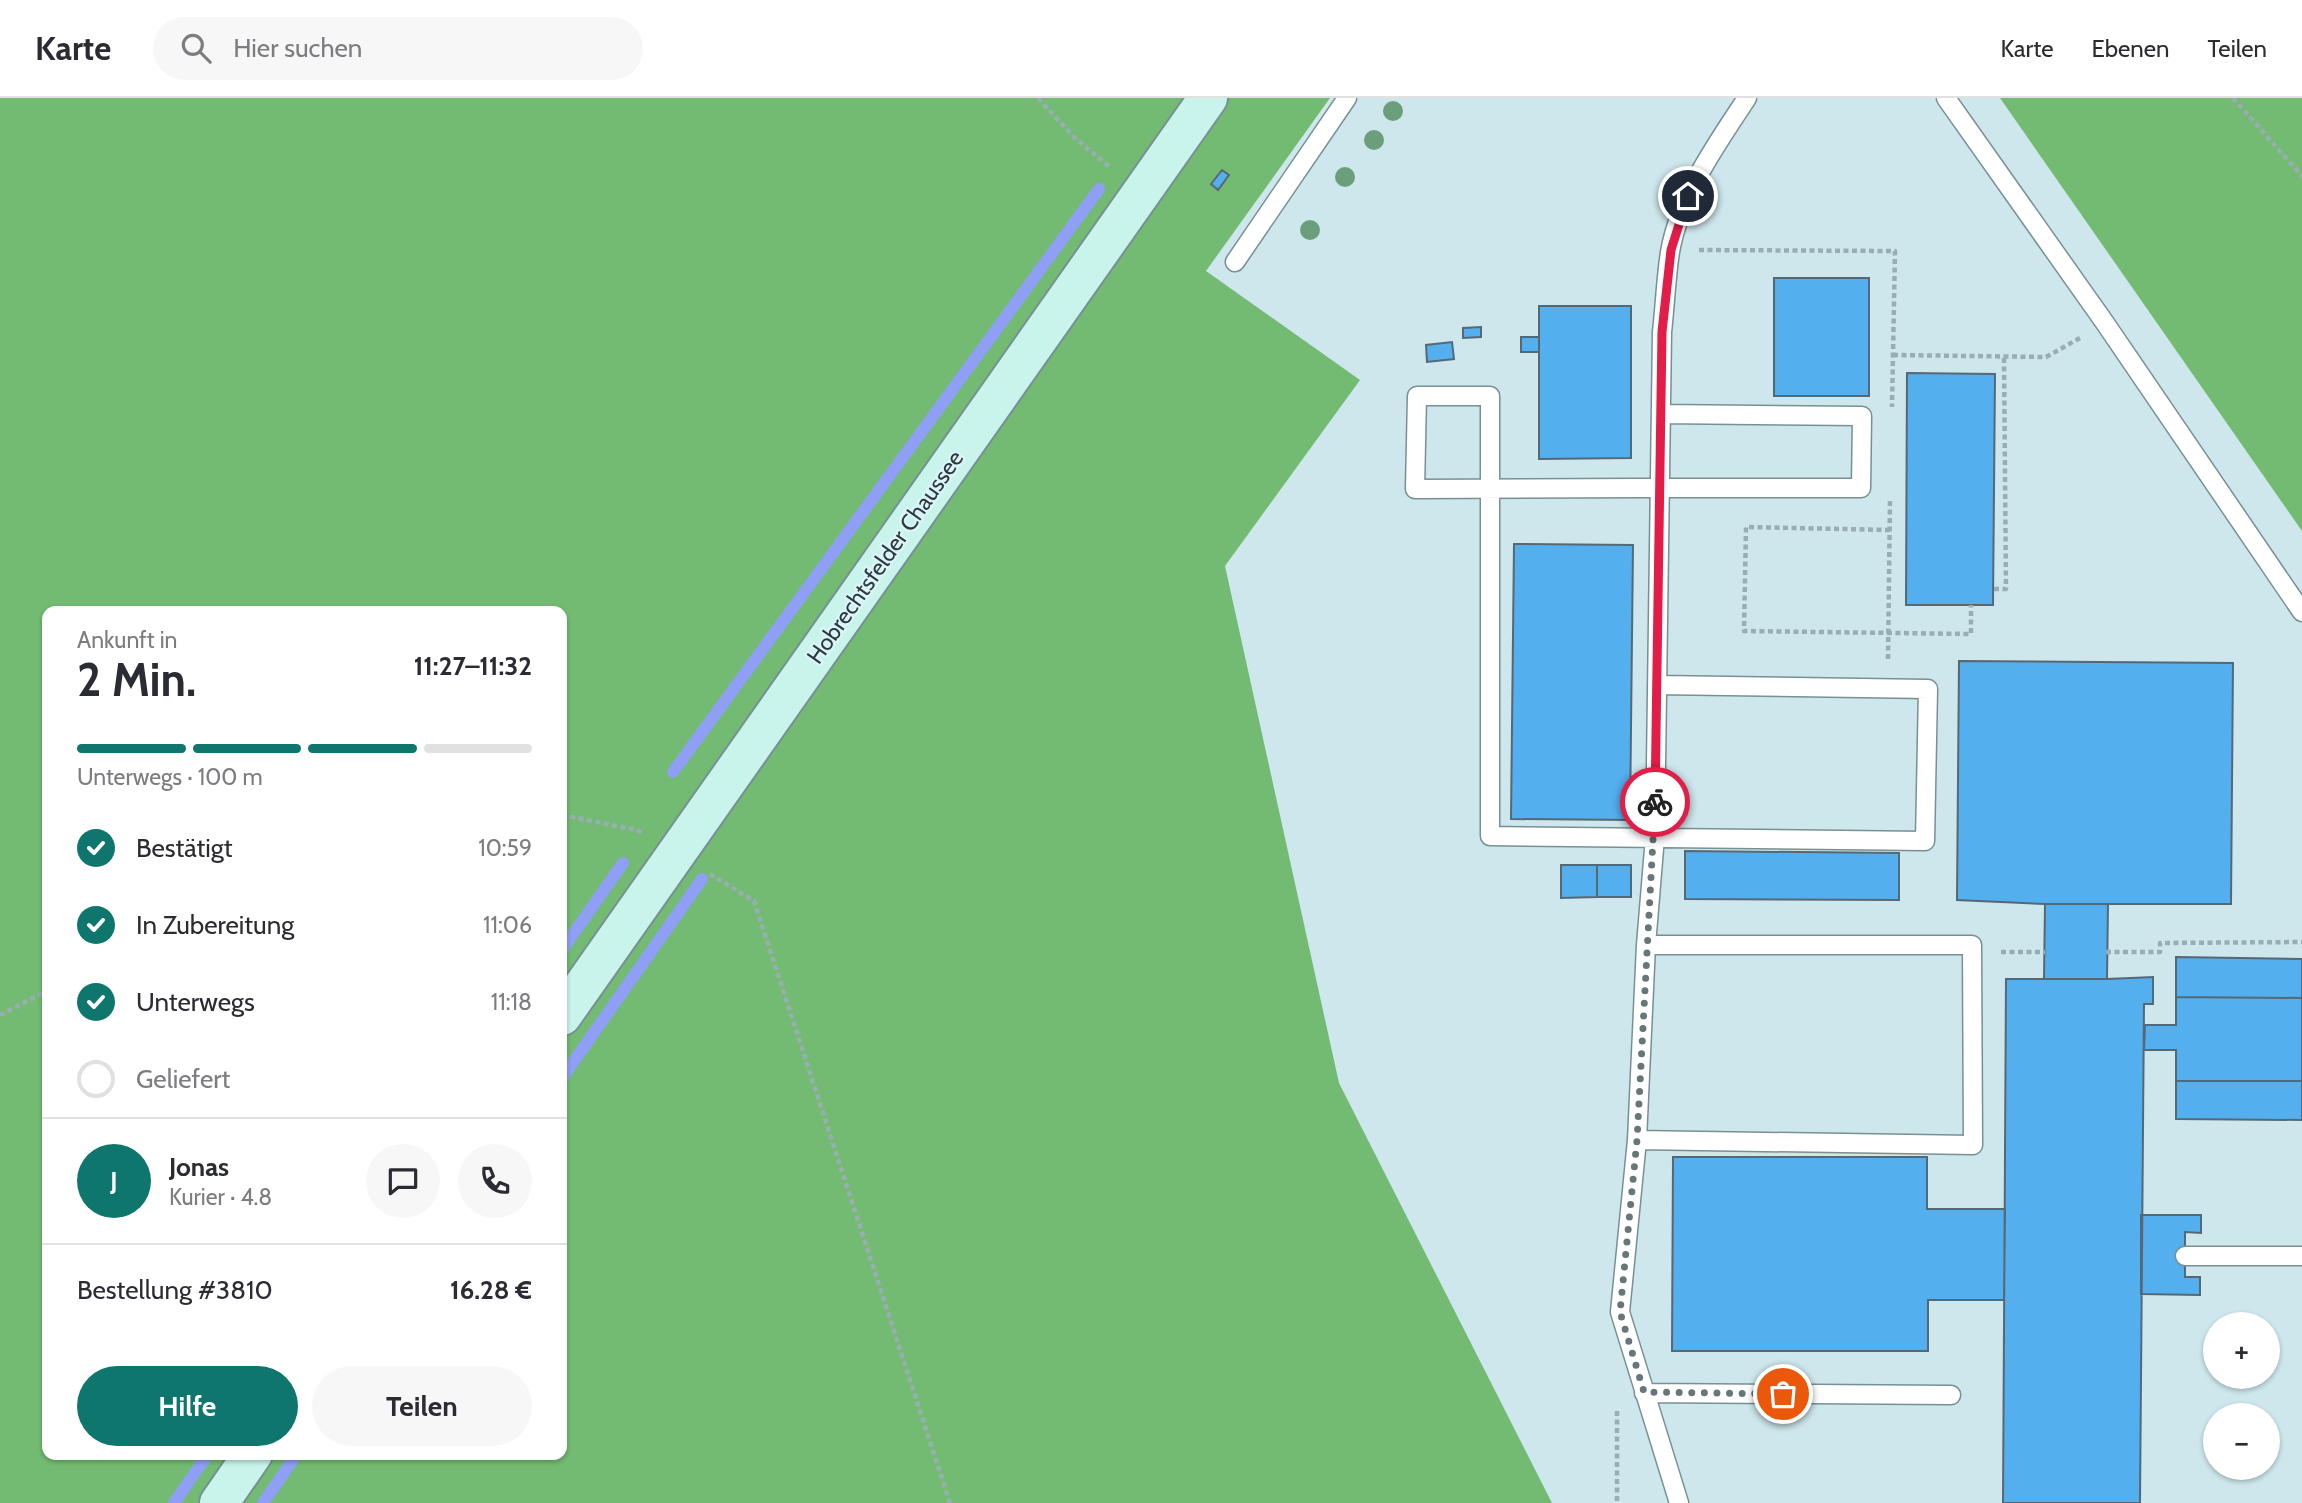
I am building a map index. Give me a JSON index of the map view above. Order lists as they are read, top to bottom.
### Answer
{
  "streets": {
    "main road": ["Hobrechtsfelder Chaussee"]
  },
  "page": {
    "header": "Karte",
    "search": "Hier suchen",
    "nav": ["Karte", "Ebenen", "Teilen"],
    "heading": ["2 Min.", "Ankunft in", "11:27–11:32"],
    "panel": [
      "Jonas",
      "Kurier · 4.8",
      "Bestellung #3810",
      "16.28 €"
    ],
    "bar": "Unterwegs · 100 m",
    "list": [
      ["Bestätigt", "10:59"],
      ["In Zubereitung", "11:06"],
      ["Unterwegs", "11:18"],
      "Geliefert"
    ],
    "round": "J",
    "map_buttons": ["+", "−"],
    "buttons": ["Hilfe", "Teilen"]
  }
}
